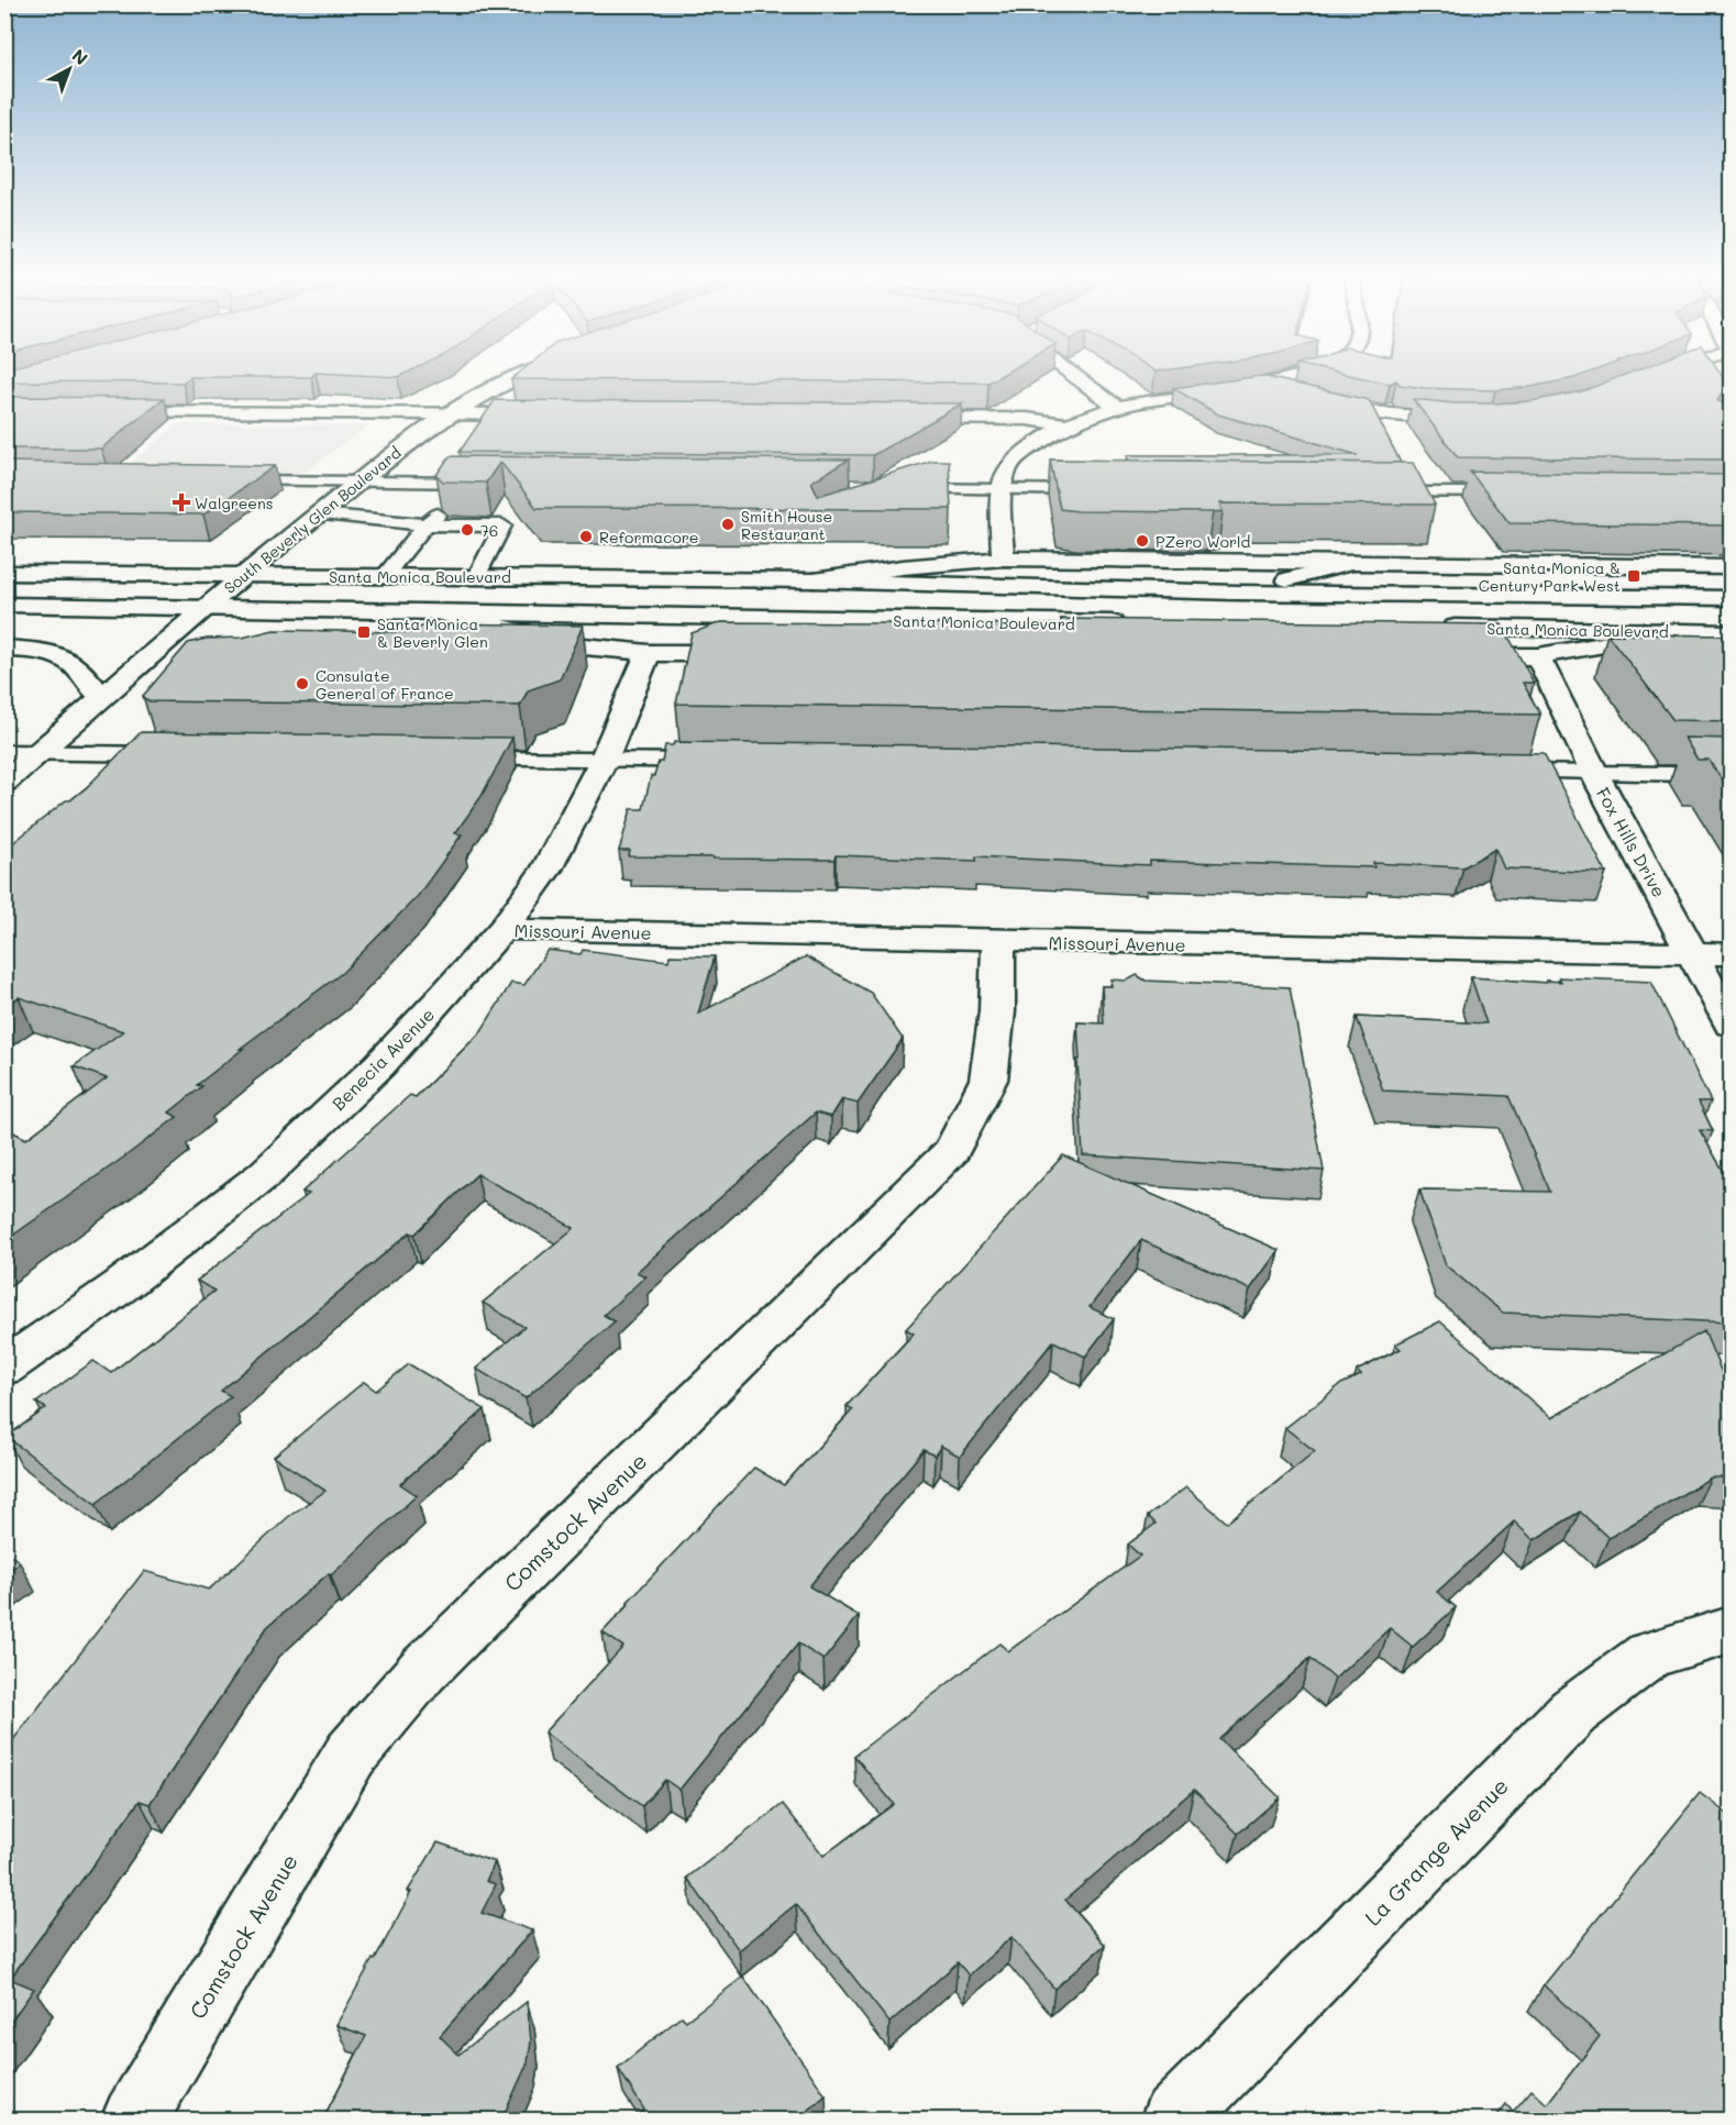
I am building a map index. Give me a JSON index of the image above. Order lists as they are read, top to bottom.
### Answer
{
  "streets": {
    "street": [
      "South Beverly Glen Boulevard",
      "Santa Monica Boulevard",
      "Fox Hills Drive",
      "Missouri Avenue",
      "Benecia Avenue",
      "Comstock Avenue",
      "La Grange Avenue"
    ]
  },
  "crossings": [
    ["South Beverly Glen Boulevard", "Santa Monica Boulevard"],
    ["Santa Monica Boulevard", "Fox Hills Drive"],
    ["Santa Monica Boulevard", "Benecia Avenue"],
    ["Fox Hills Drive", "Missouri Avenue"],
    ["Missouri Avenue", "Benecia Avenue"],
    ["Missouri Avenue", "Comstock Avenue"]
  ],
  "places": {
    "health": ["Walgreens"],
    "other": [
      "Smith House Restaurant",
      "76",
      "Reformacore",
      "PZero World",
      "Consulate General of France"
    ],
    "transit": ["Santa Monica & Century Park West", "Santa Monica & Beverly Glen"]
  },
  "north": "top right"
}
